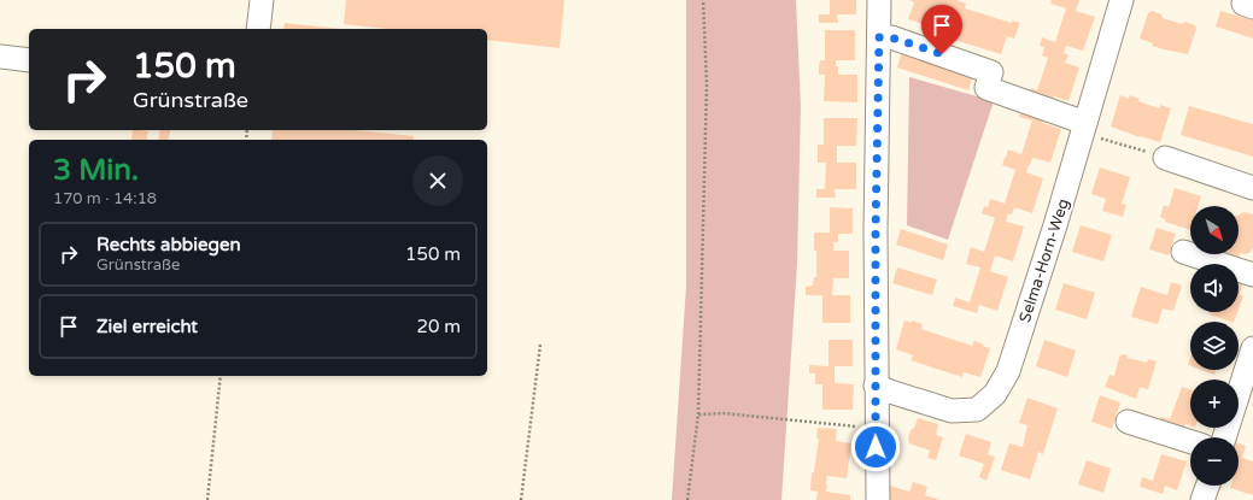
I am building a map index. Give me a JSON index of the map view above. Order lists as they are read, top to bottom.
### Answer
{
  "streets": {
    "street": ["Selma-Horn-Weg"]
  },
  "north": "bottom right",
  "page": {
    "turn": ["150 m", "Grünstraße"],
    "heading": ["3 Min.", "170 m · 14:18"],
    "map_buttons": ["+", "−"],
    "list": [
      {
        "name": "Rechts abbiegen",
        "note": "Grünstraße",
        "value": "150 m"
      },
      {
        "name": "Ziel erreicht",
        "value": "20 m"
      }
    ]
  }
}
